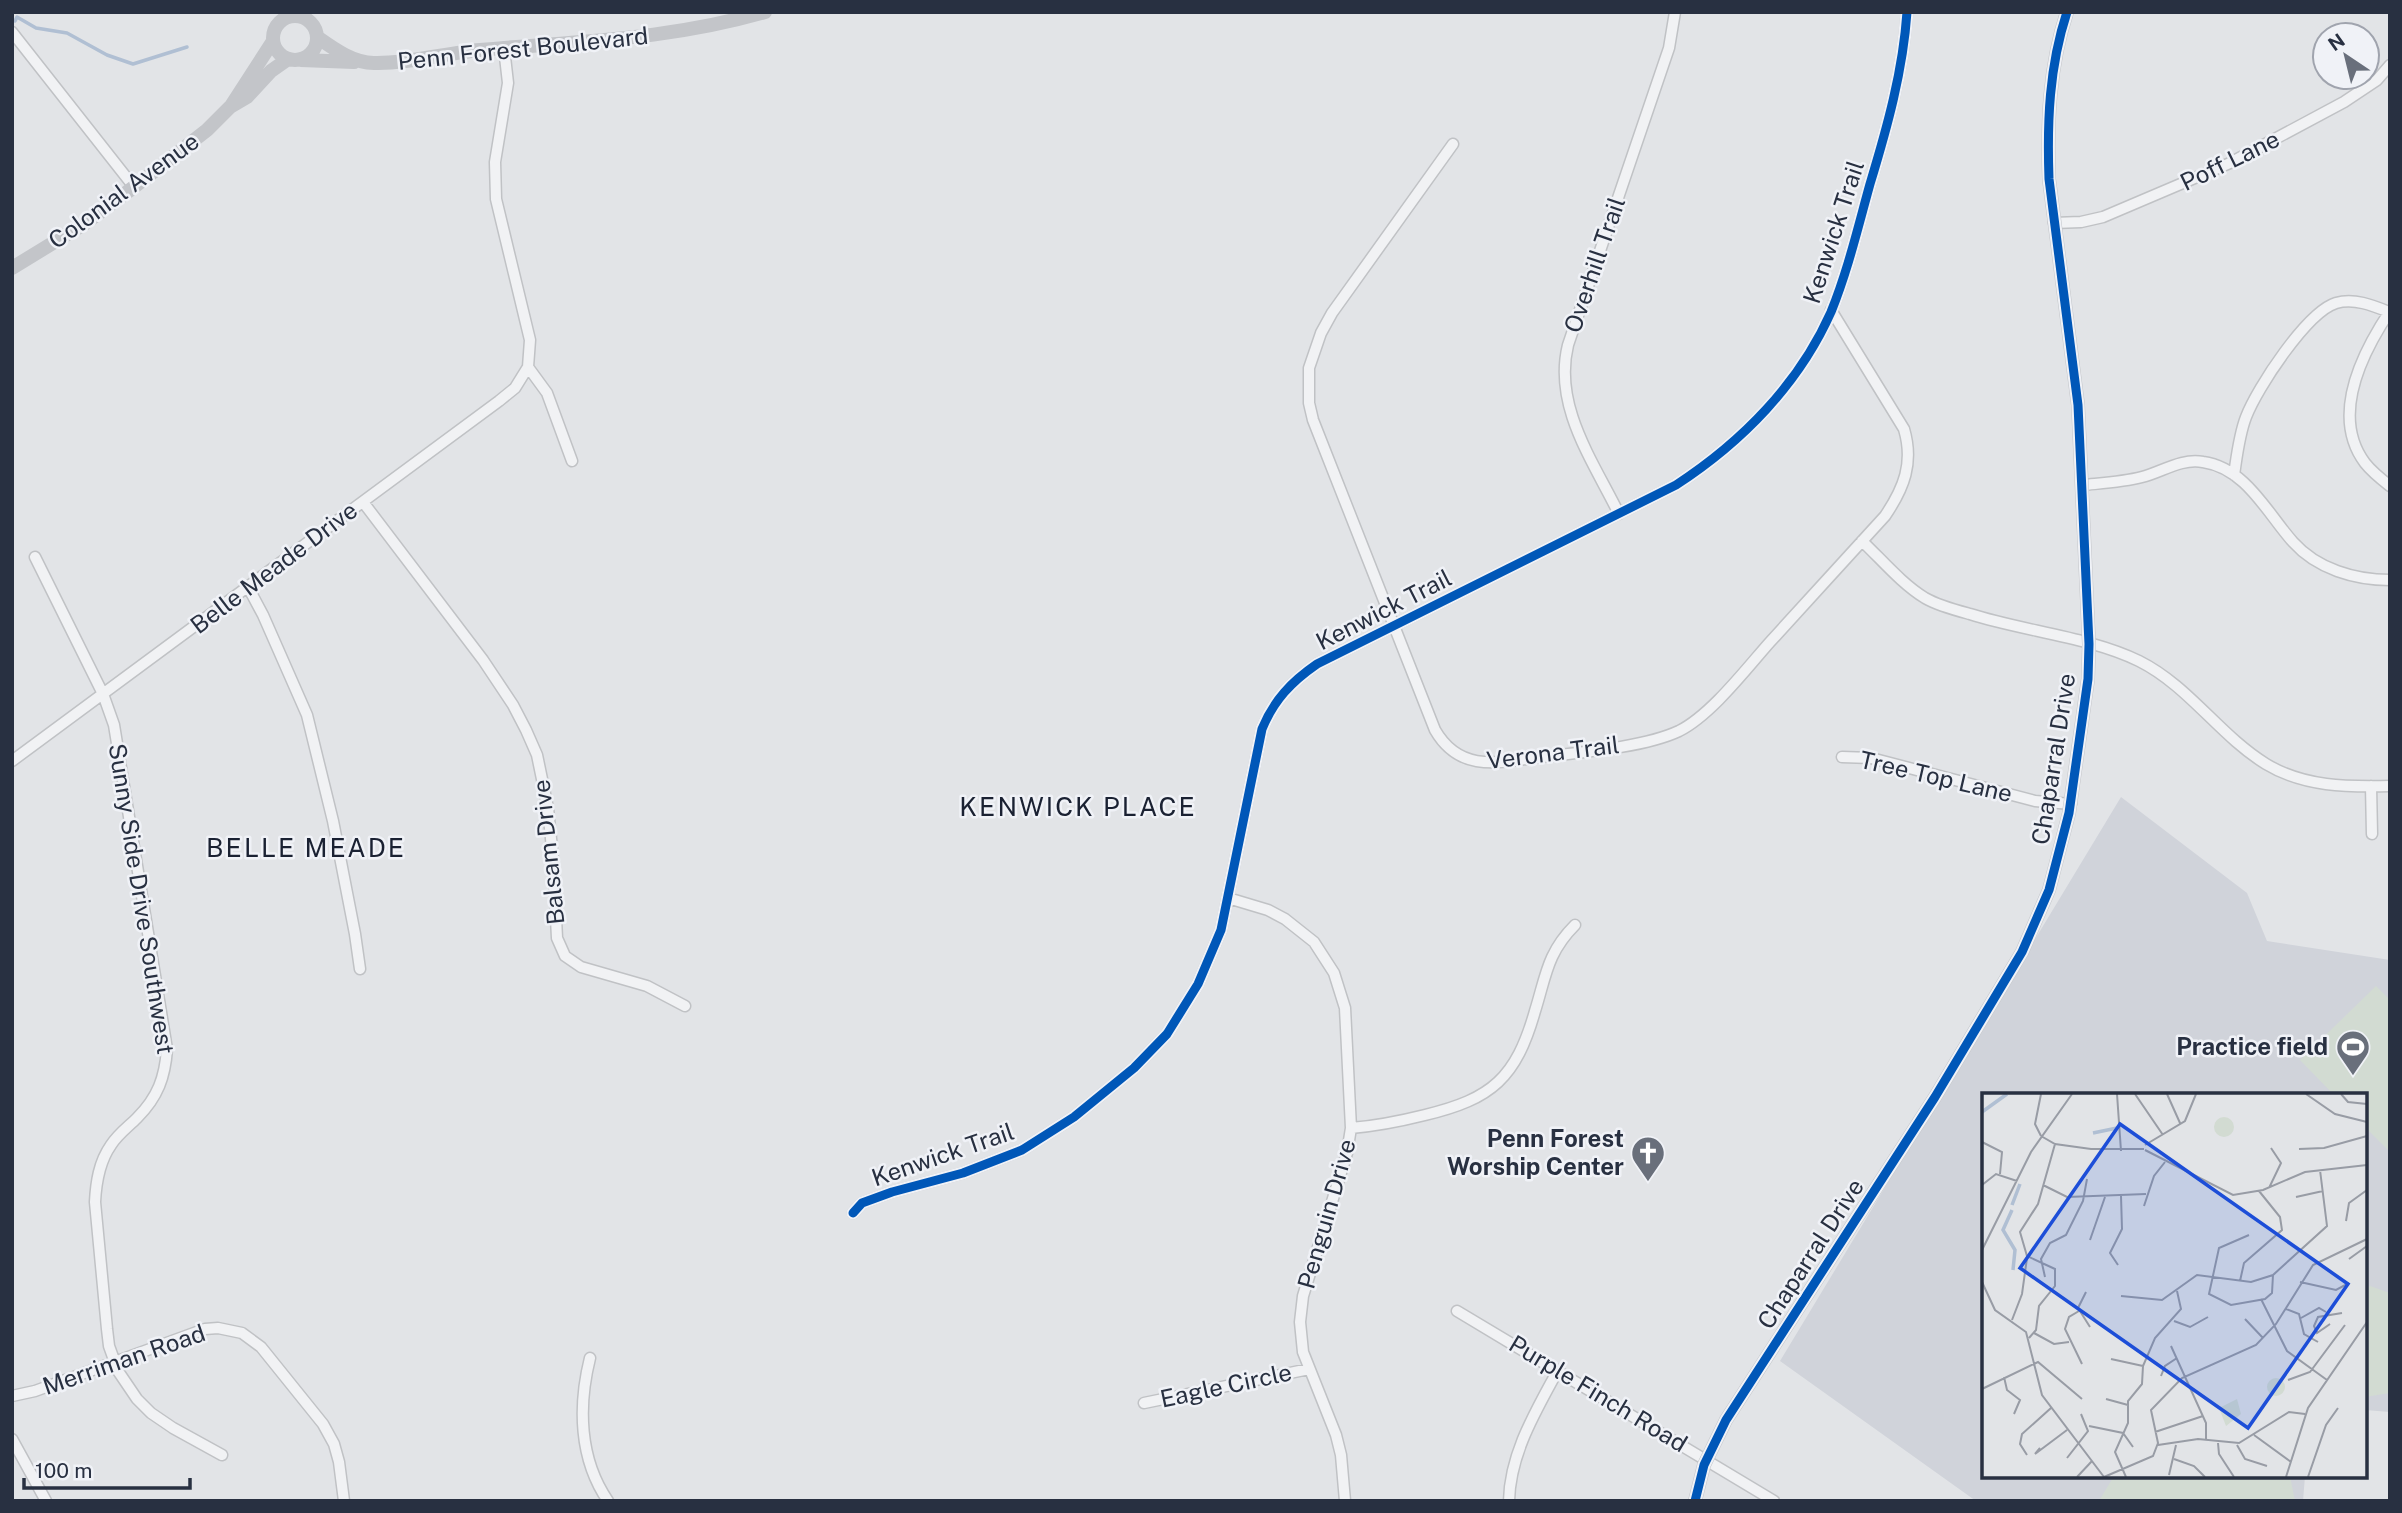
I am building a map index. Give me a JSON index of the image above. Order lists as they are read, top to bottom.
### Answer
{
  "streets": {
    "street": [
      "Penn Forest Boulevard",
      "Poff Lane",
      "Colonial Avenue",
      "Kenwick Trail",
      "Overhill Trail",
      "Belle Meade Drive",
      "Verona Trail",
      "Chaparral Drive",
      "Tree Top Lane",
      "Balsam Drive",
      "Sunny Side Drive Southwest",
      "Penguin Drive",
      "Merriman Road",
      "Eagle Circle",
      "Purple Finch Road"
    ]
  },
  "crossings": [
    ["Penn Forest Boulevard", "Colonial Avenue"],
    ["Poff Lane", "Chaparral Drive"],
    ["Kenwick Trail", "Overhill Trail"],
    ["Kenwick Trail", "Verona Trail"],
    ["Kenwick Trail", "Penguin Drive"],
    ["Belle Meade Drive", "Balsam Drive"],
    ["Belle Meade Drive", "Sunny Side Drive Southwest"],
    ["Chaparral Drive", "Tree Top Lane"],
    ["Chaparral Drive", "Purple Finch Road"],
    ["Sunny Side Drive Southwest", "Merriman Road"],
    ["Penguin Drive", "Eagle Circle"]
  ],
  "districts": ["KENWICK PLACE", "BELLE MEADE"],
  "places": {
    "sports": ["Practice field"],
    "church": ["Penn Forest Worship Center"]
  },
  "scale_bar": "100 m",
  "north": "top left"
}
